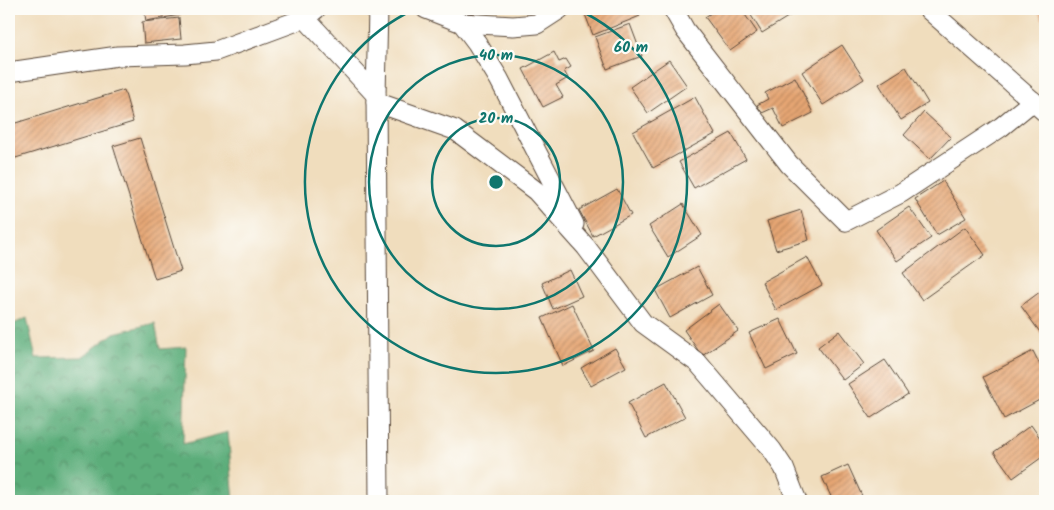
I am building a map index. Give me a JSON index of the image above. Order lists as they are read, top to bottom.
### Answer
{
  "rings": ["60 m", "40 m", "20 m"]
}
